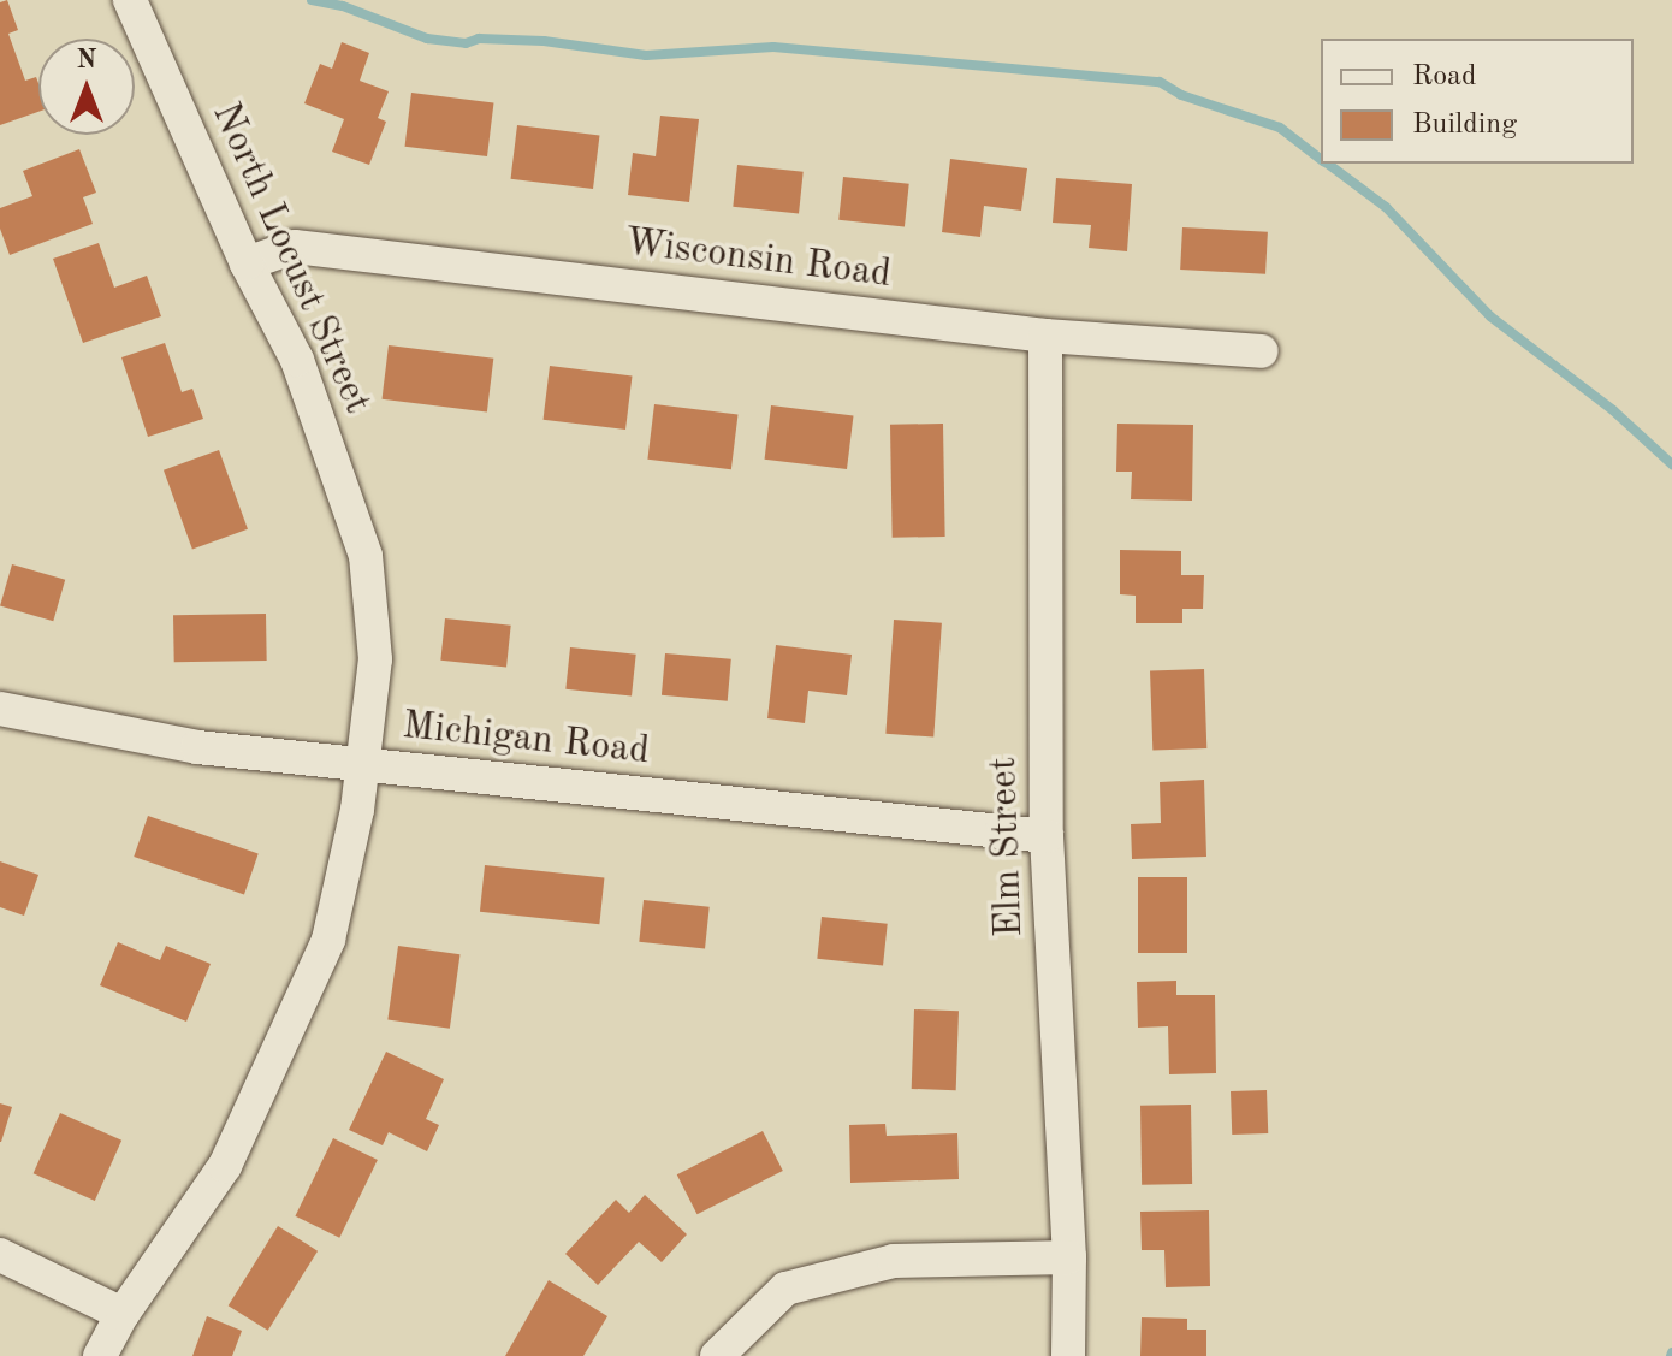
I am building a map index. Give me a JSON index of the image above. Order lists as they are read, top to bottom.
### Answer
{
  "streets": {
    "street": [
      "North Locust Street",
      "Wisconsin Road",
      "Michigan Road",
      "Elm Street"
    ]
  },
  "crossings": [
    ["North Locust Street", "Wisconsin Road"],
    ["North Locust Street", "Michigan Road"],
    ["Wisconsin Road", "Elm Street"],
    ["Michigan Road", "Elm Street"]
  ],
  "legend": ["Road", "Building"],
  "north": "top"
}
